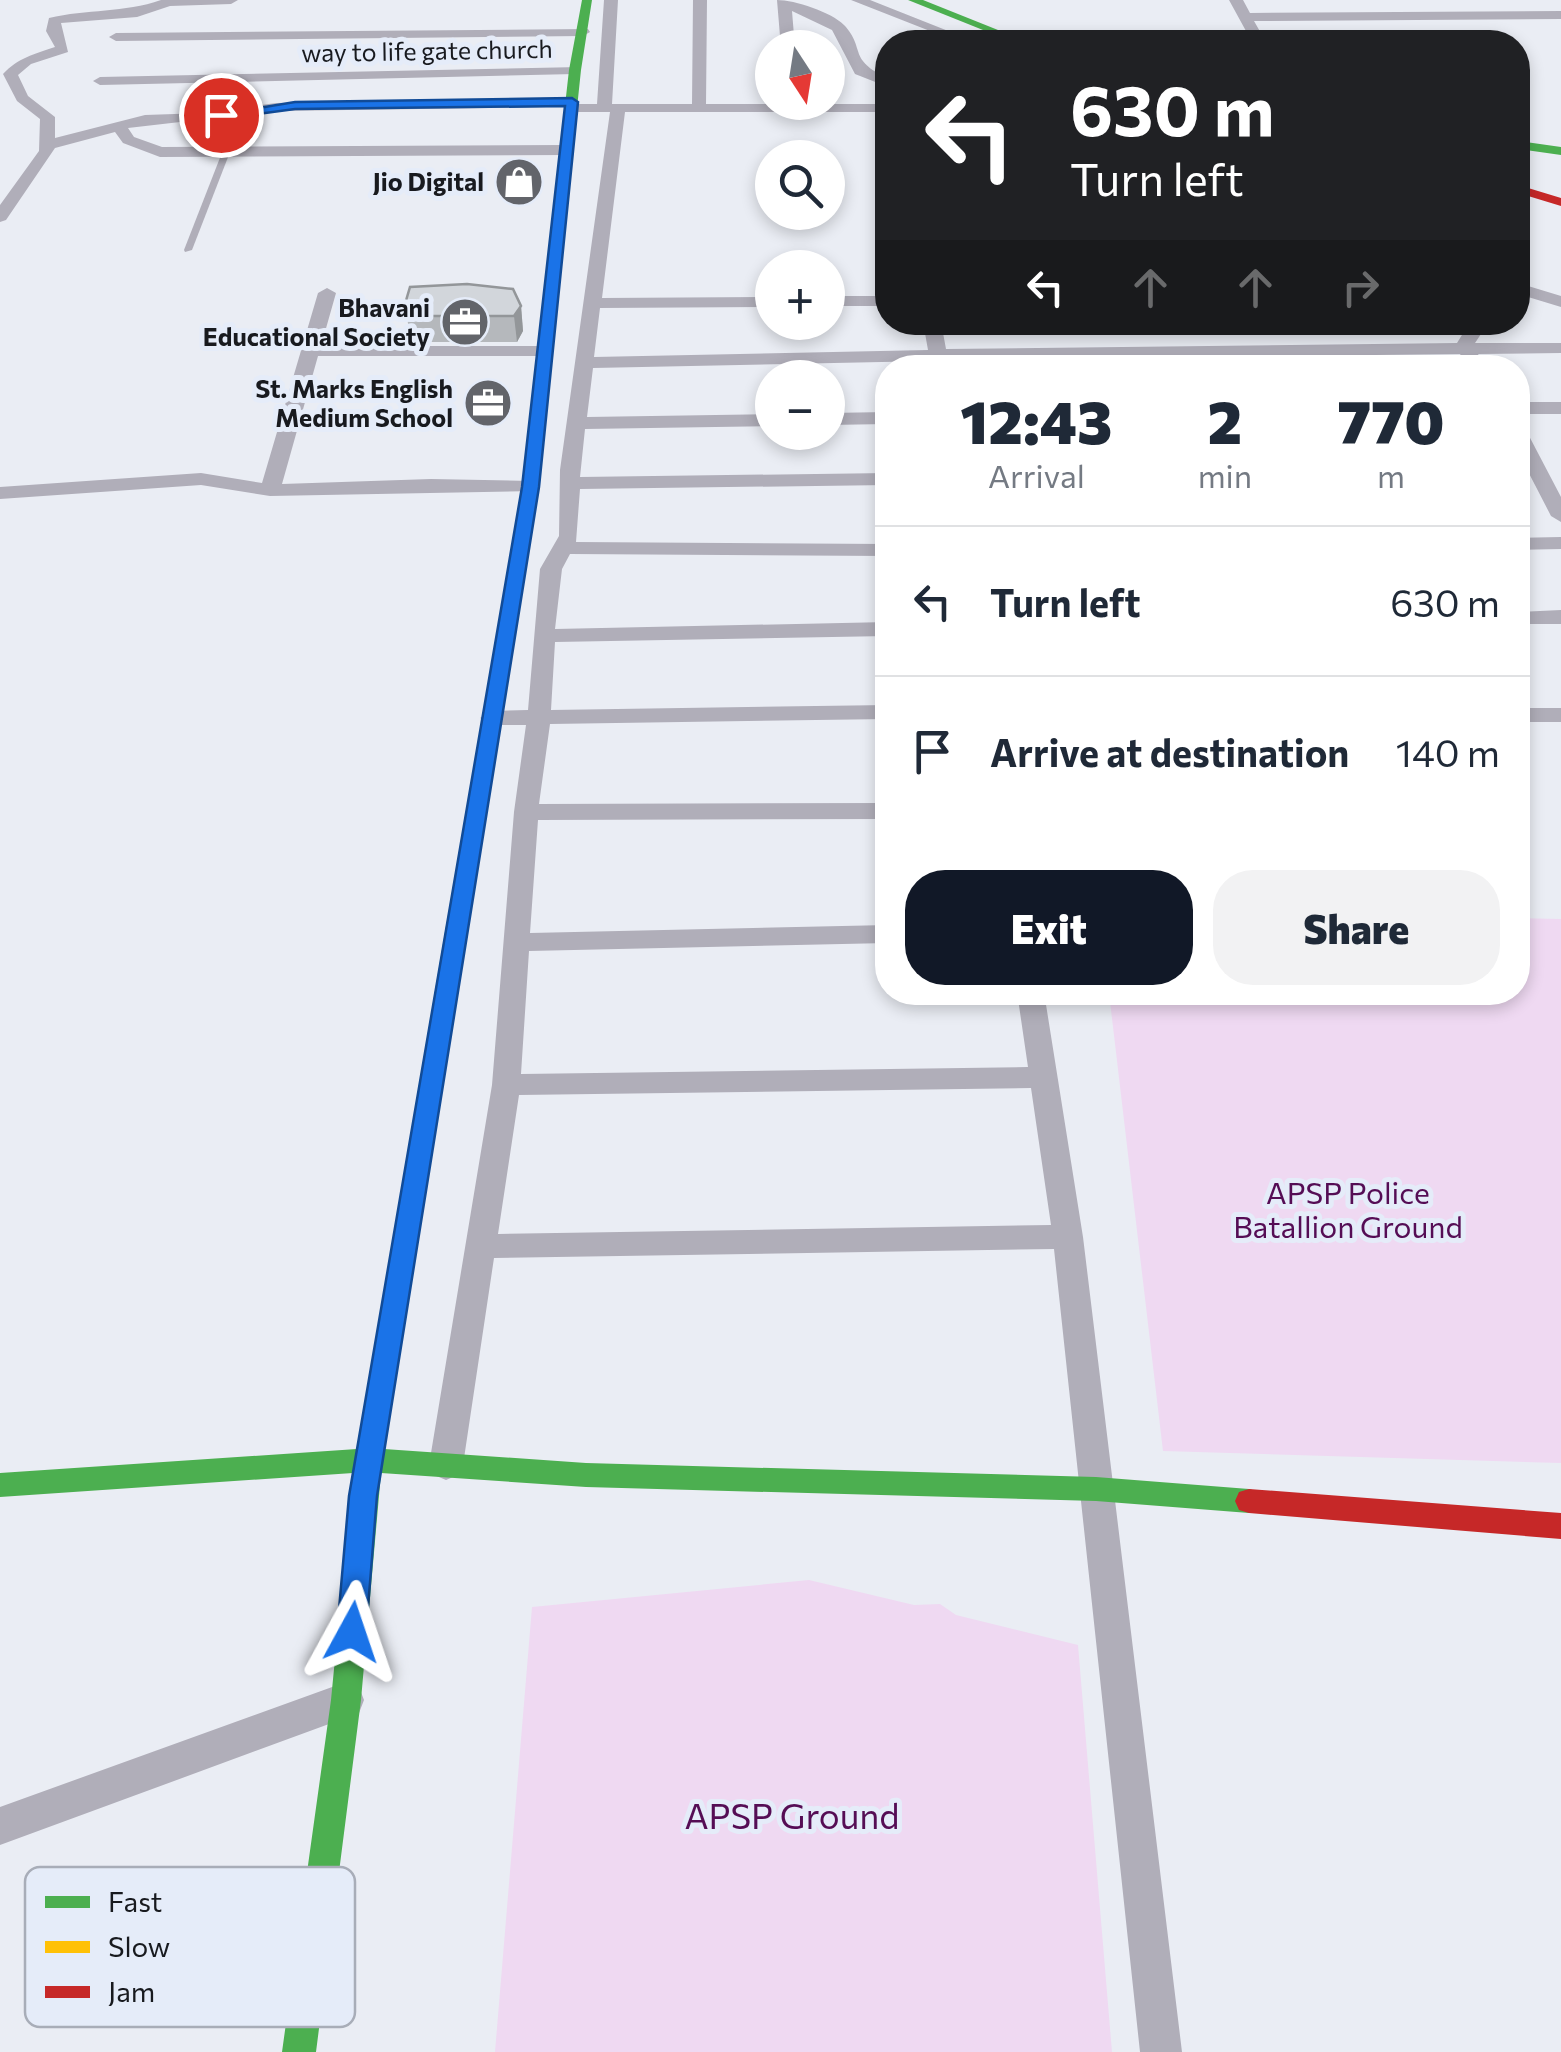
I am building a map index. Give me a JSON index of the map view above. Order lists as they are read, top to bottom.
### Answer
{
  "streets": {
    "street": ["way to life gate church"]
  },
  "parks": ["APSP Police Batallion Ground", "APSP Ground"],
  "places": {
    "shop": ["Jio Digital"],
    "office": ["Bhavani Educational Society", "St. Marks English Medium School"]
  },
  "legend": ["Fast", "Slow", "Jam"],
  "north": "bottom",
  "page": {
    "map_buttons": ["+", "−"],
    "turn": ["630 m", "Turn left"],
    "eta": [
      "12:43",
      "Arrival",
      "2",
      "min",
      "770",
      "m"
    ],
    "list": [
      {
        "name": "Turn left",
        "value": "630 m"
      },
      {
        "name": "Arrive at destination",
        "value": "140 m"
      }
    ],
    "buttons": ["Exit", "Share"]
  }
}
